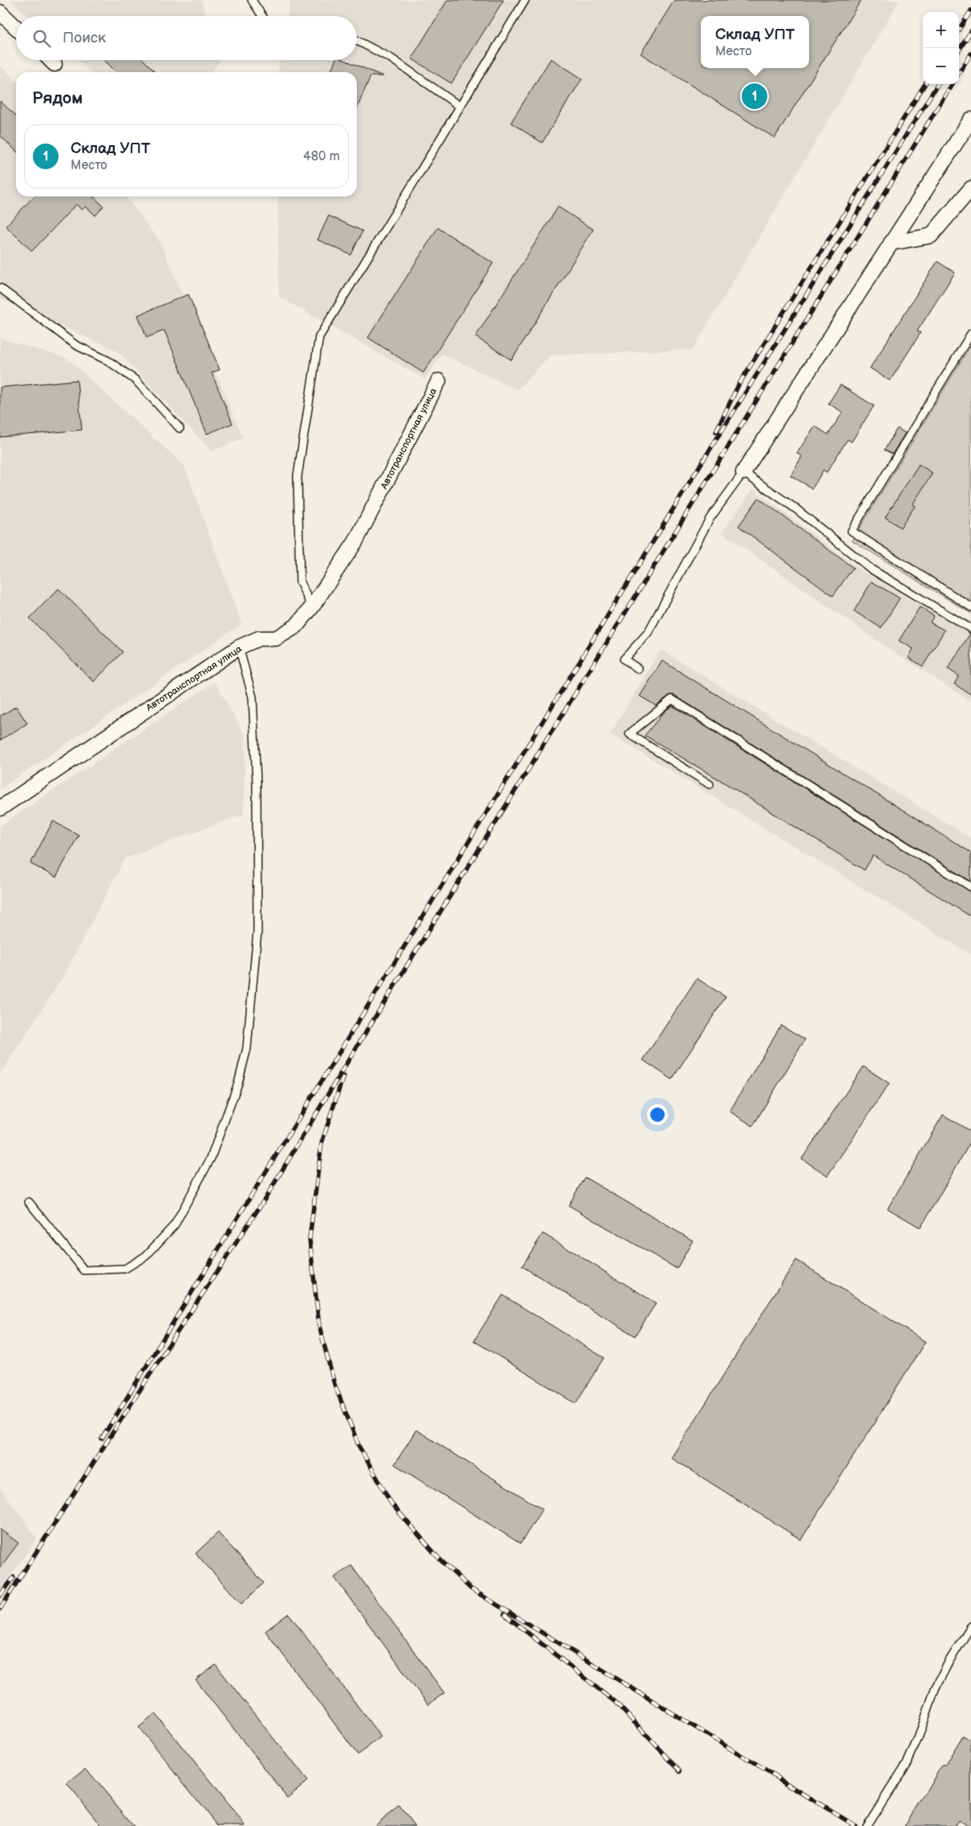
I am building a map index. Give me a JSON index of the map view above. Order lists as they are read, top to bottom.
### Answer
{
  "streets": {
    "street": ["Автотранспортная улица"]
  },
  "page": {
    "map_buttons": ["+", "−"],
    "popup": ["Склад УПТ", "Место"],
    "search": "Поиск",
    "heading": "Рядом",
    "pins": "1",
    "list": [
      {
        "mark": "1",
        "name": "Склад УПТ",
        "note": "Место",
        "value": "480 m"
      }
    ]
  }
}
